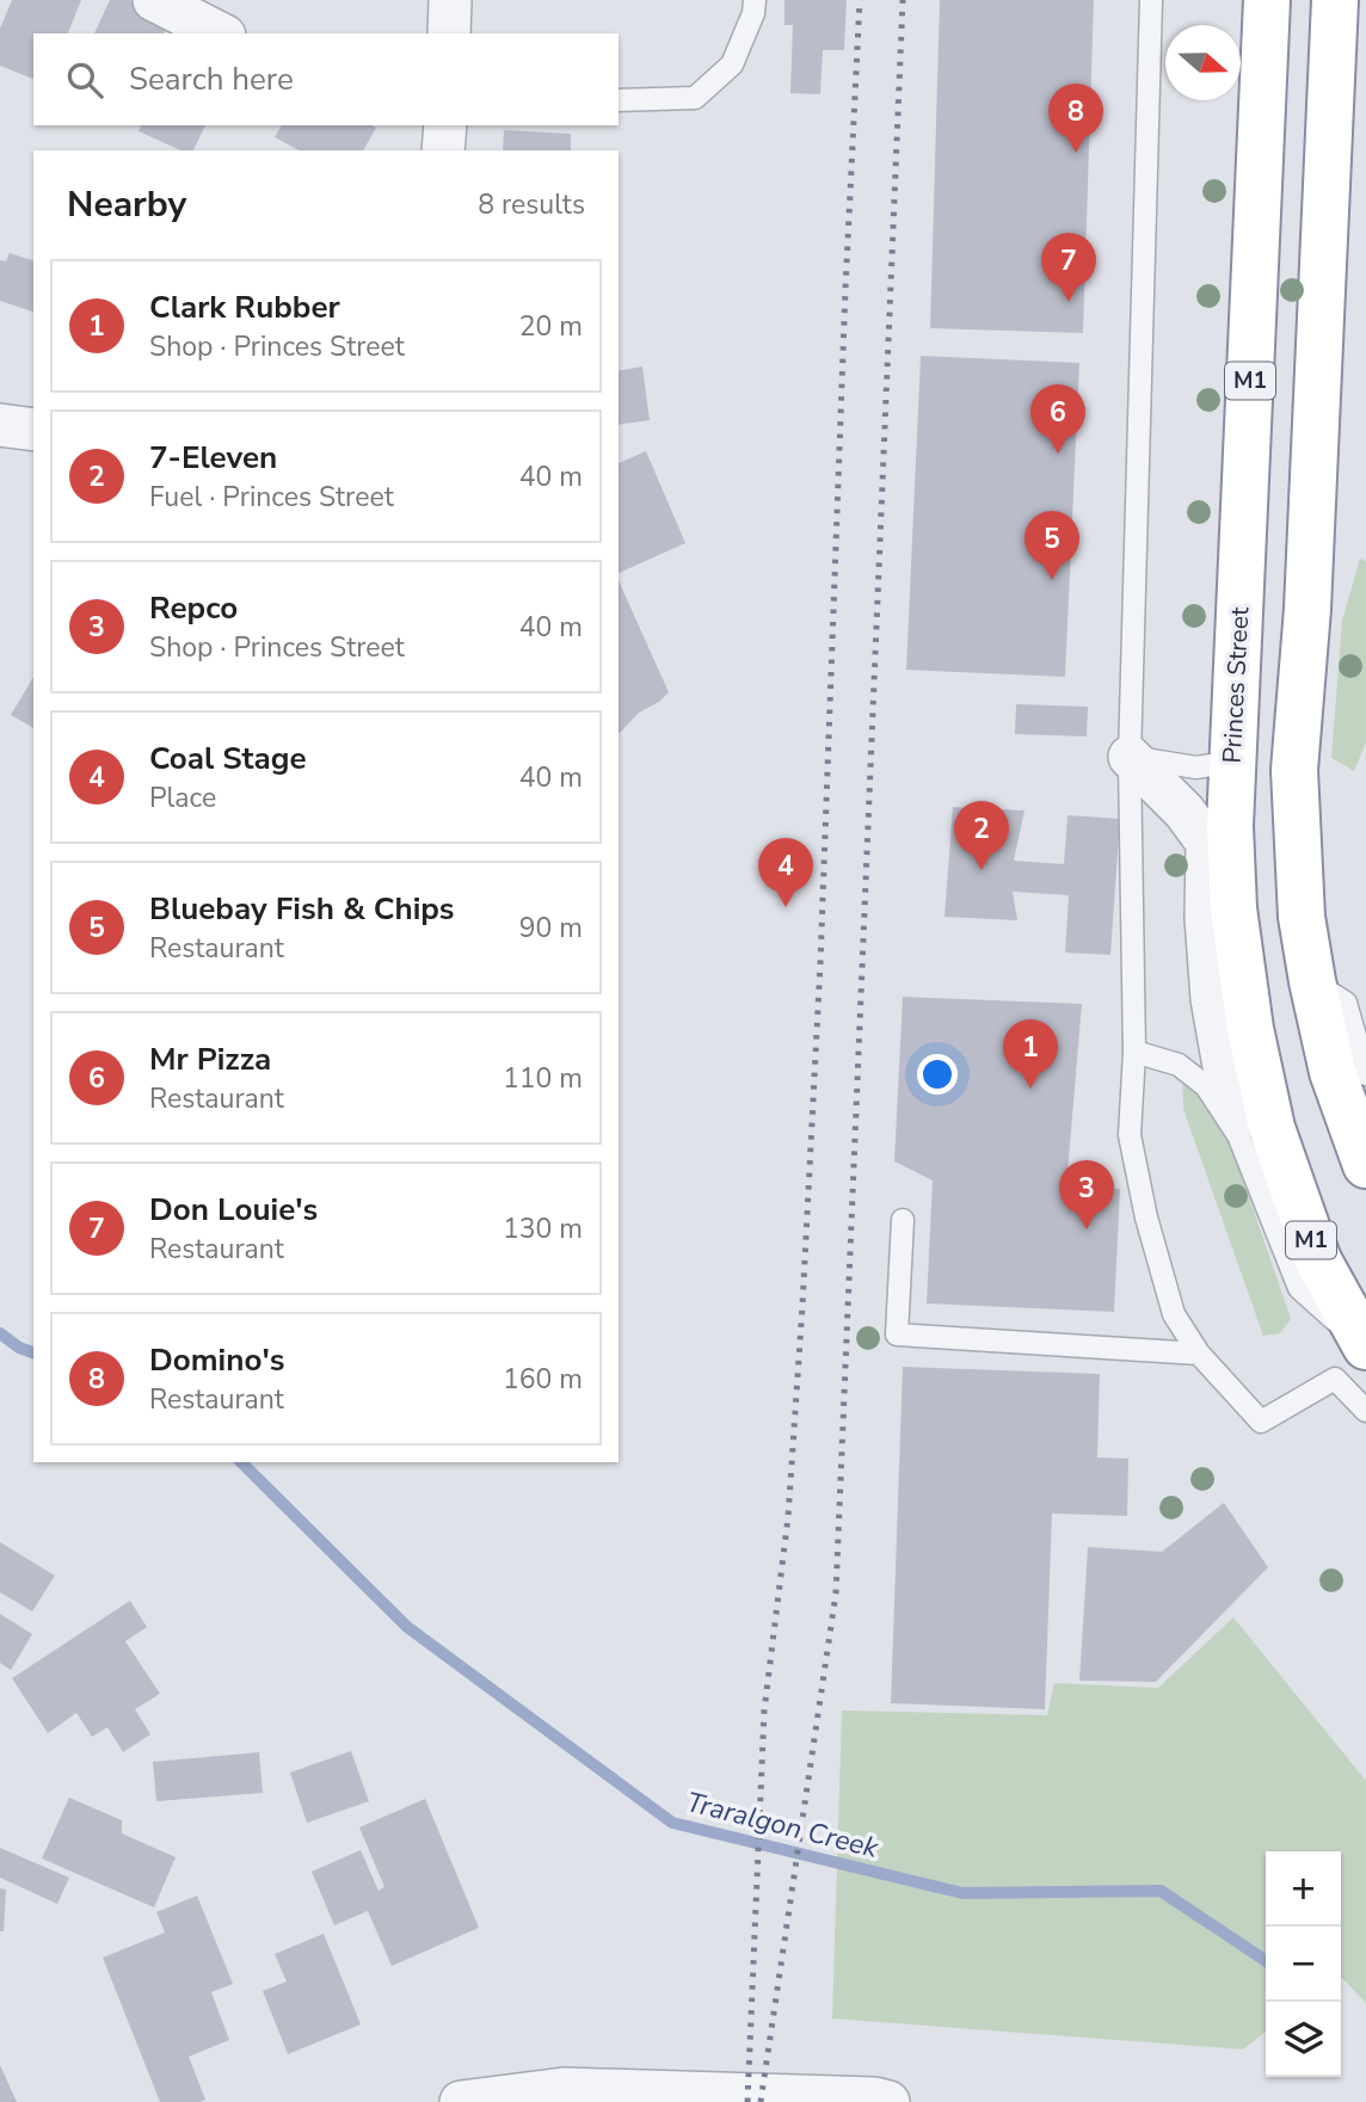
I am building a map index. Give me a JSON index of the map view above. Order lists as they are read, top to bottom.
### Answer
{
  "streets": {
    "highway": ["M1", "Princes Street"]
  },
  "water": ["Traralgon Creek"],
  "north": "right",
  "page": {
    "search": "Search here",
    "pins": [
      "8",
      "7",
      "6",
      "5",
      "2",
      "4",
      "1",
      "3"
    ],
    "heading": ["Nearby", "8 results"],
    "list": [
      {
        "mark": "1",
        "name": "Clark Rubber",
        "note": "Shop · Princes Street",
        "value": "20 m"
      },
      {
        "mark": "2",
        "name": "7-Eleven",
        "note": "Fuel · Princes Street",
        "value": "40 m"
      },
      {
        "mark": "3",
        "name": "Repco",
        "note": "Shop · Princes Street",
        "value": "40 m"
      },
      {
        "mark": "4",
        "name": "Coal Stage",
        "note": "Place",
        "value": "40 m"
      },
      {
        "mark": "5",
        "name": "Bluebay Fish & Chips",
        "note": "Restaurant",
        "value": "90 m"
      },
      {
        "mark": "6",
        "name": "Mr Pizza",
        "note": "Restaurant",
        "value": "110 m"
      },
      {
        "mark": "7",
        "name": "Don Louie's",
        "note": "Restaurant",
        "value": "130 m"
      },
      {
        "mark": "8",
        "name": "Domino's",
        "note": "Restaurant",
        "value": "160 m"
      }
    ],
    "map_buttons": ["+", "−"]
  }
}
